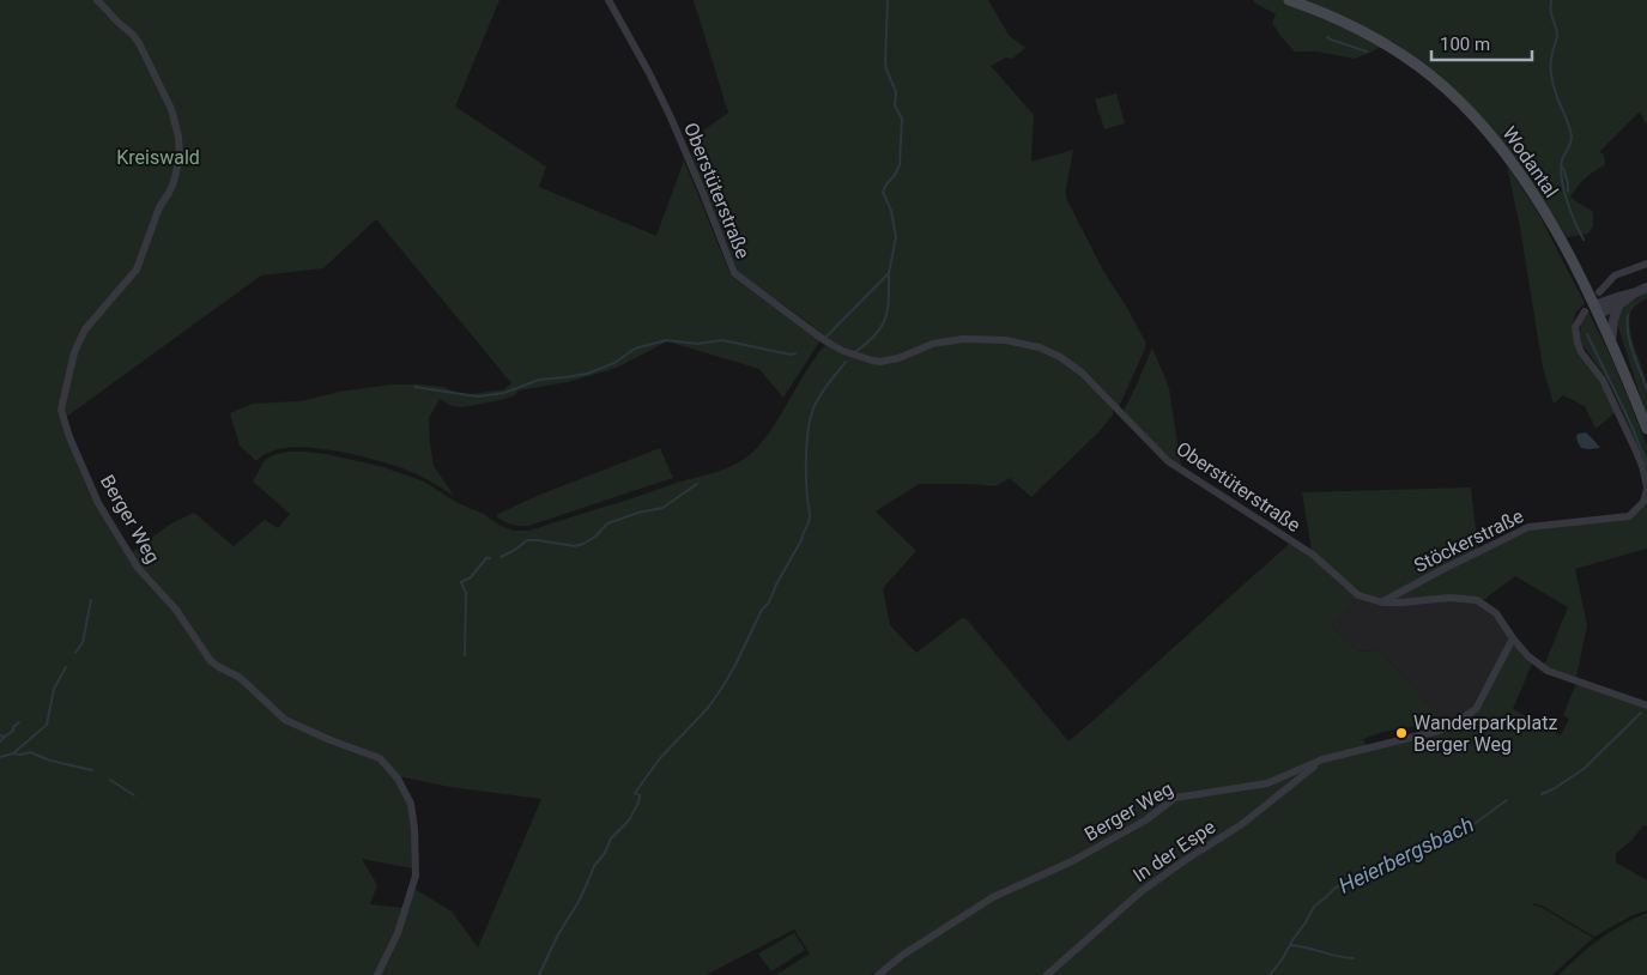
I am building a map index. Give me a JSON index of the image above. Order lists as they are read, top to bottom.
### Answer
{
  "streets": {
    "main road": ["Wodantal"],
    "street": [
      "Oberstüterstraße",
      "Berger Weg",
      "Stöckerstraße",
      "In der Espe"
    ]
  },
  "crossings": [
    ["Wodantal", "Stöckerstraße"],
    ["Oberstüterstraße", "Berger Weg"],
    ["Oberstüterstraße", "Stöckerstraße"],
    ["Berger Weg", "In der Espe"]
  ],
  "water": ["Heierbergsbach"],
  "parks": ["Kreiswald"],
  "places": ["Wanderparkplatz Berger Weg"],
  "scale_bar": "100 m"
}
